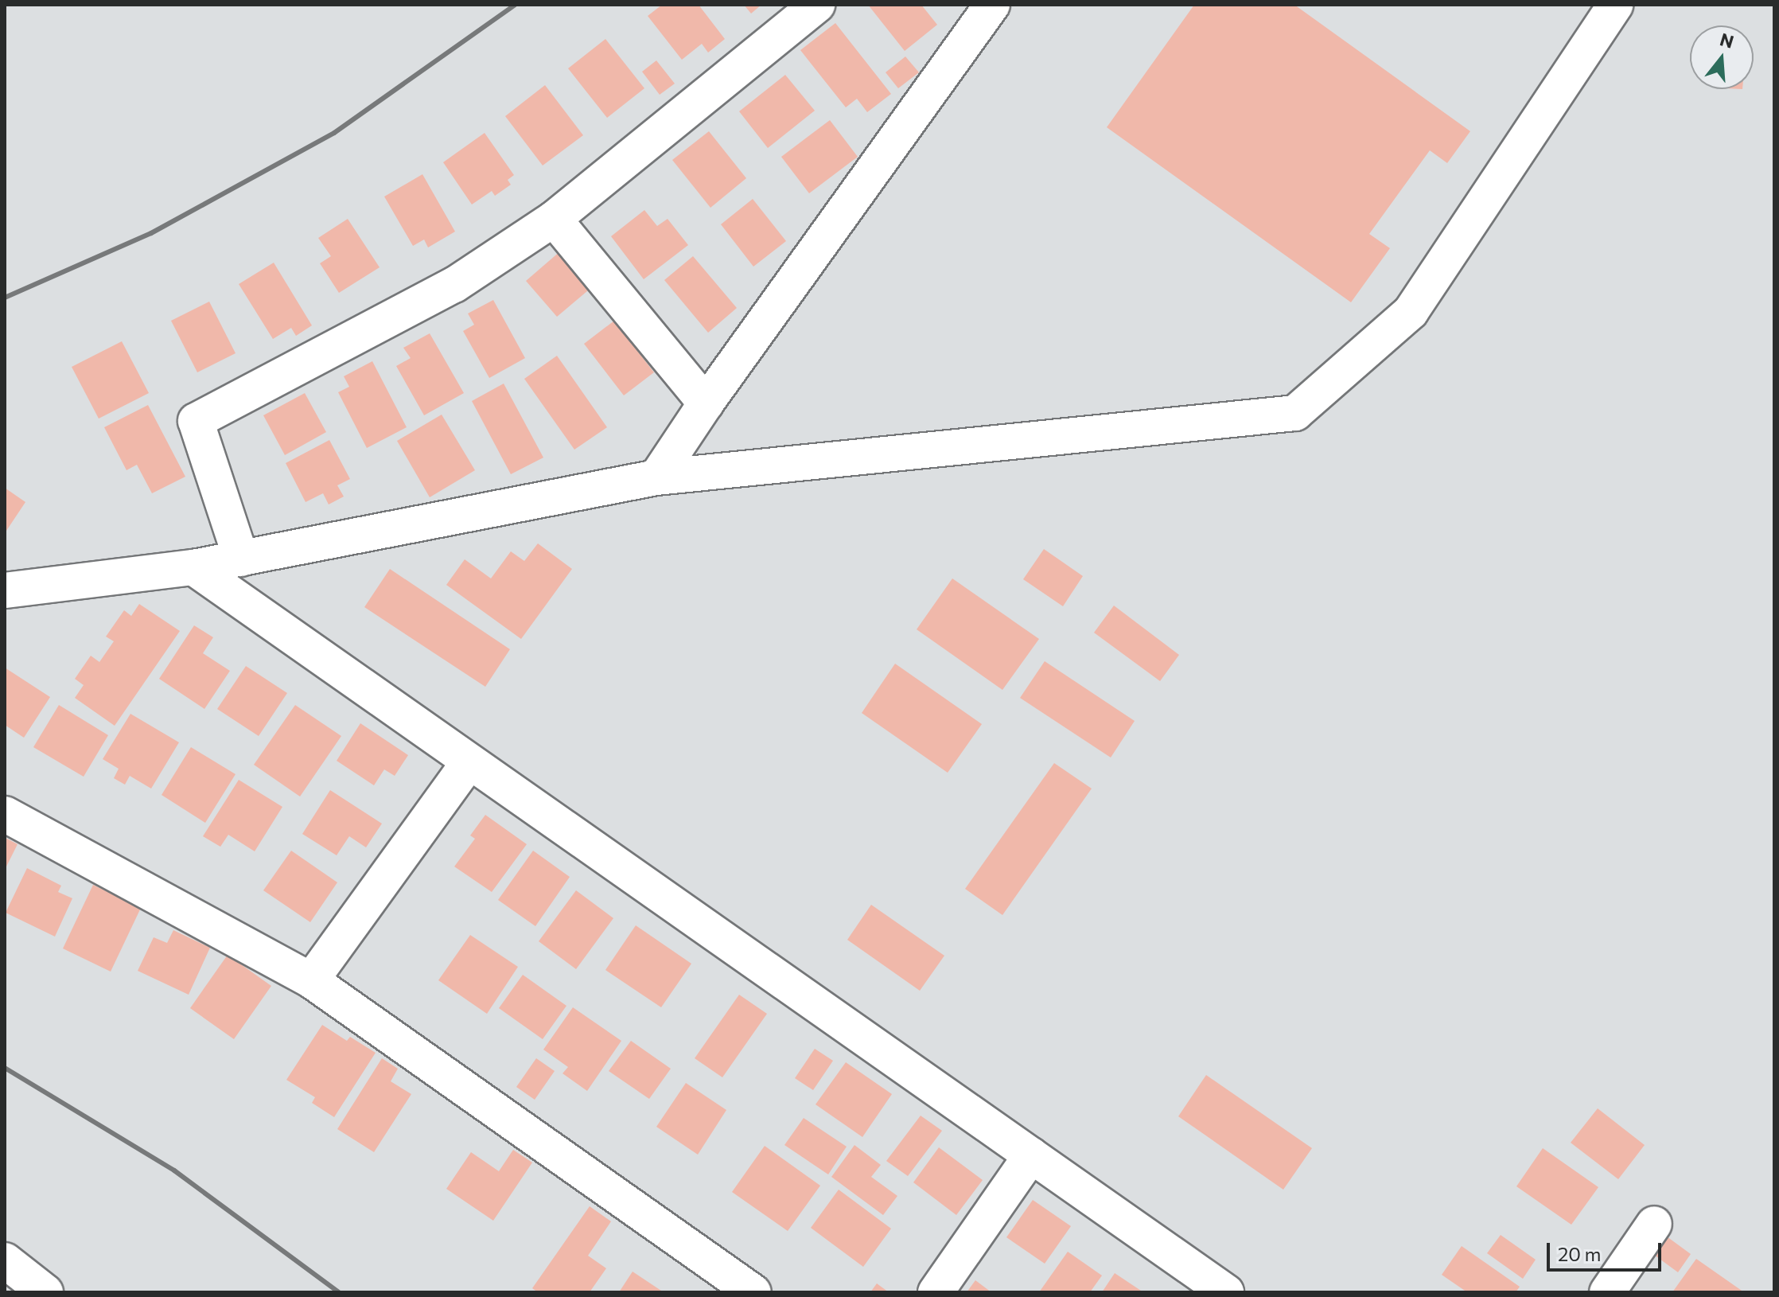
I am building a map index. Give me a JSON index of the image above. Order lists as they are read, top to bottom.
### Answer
{
  "scale_bar": "20 m",
  "north": "top"
}
